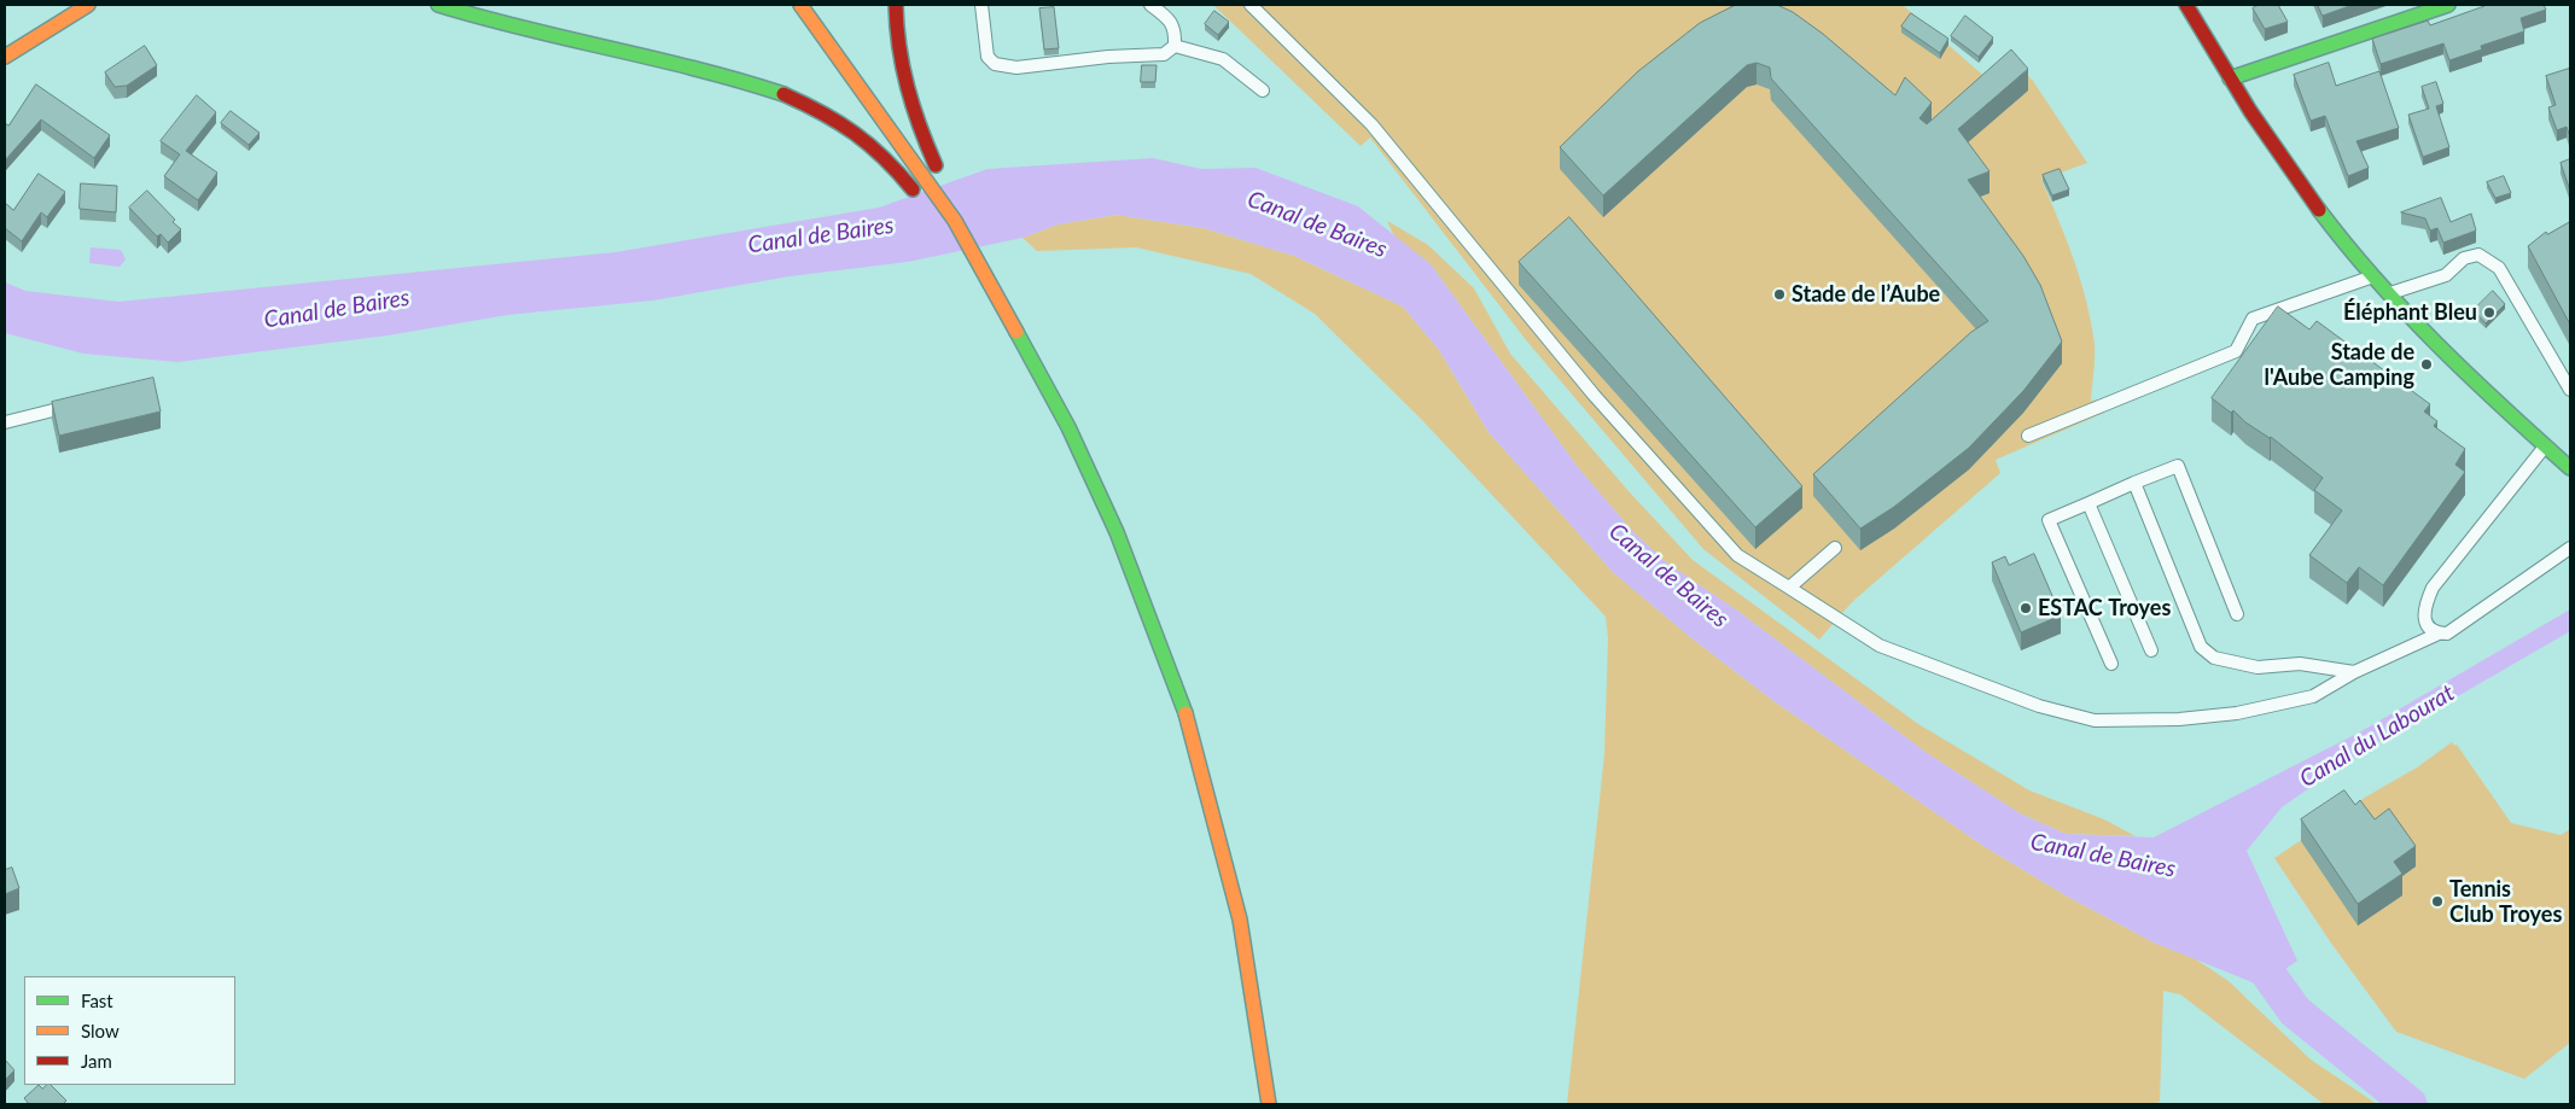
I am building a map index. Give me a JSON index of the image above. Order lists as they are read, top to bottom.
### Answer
{
  "water": ["Canal de Baires", "Canal du Labourat"],
  "places": [
    "Stade de l’Aube",
    "Éléphant Bleu",
    "Stade de l'Aube Camping",
    "ESTAC Troyes",
    "Tennis Club Troyes"
  ],
  "legend": ["Fast", "Slow", "Jam"]
}
